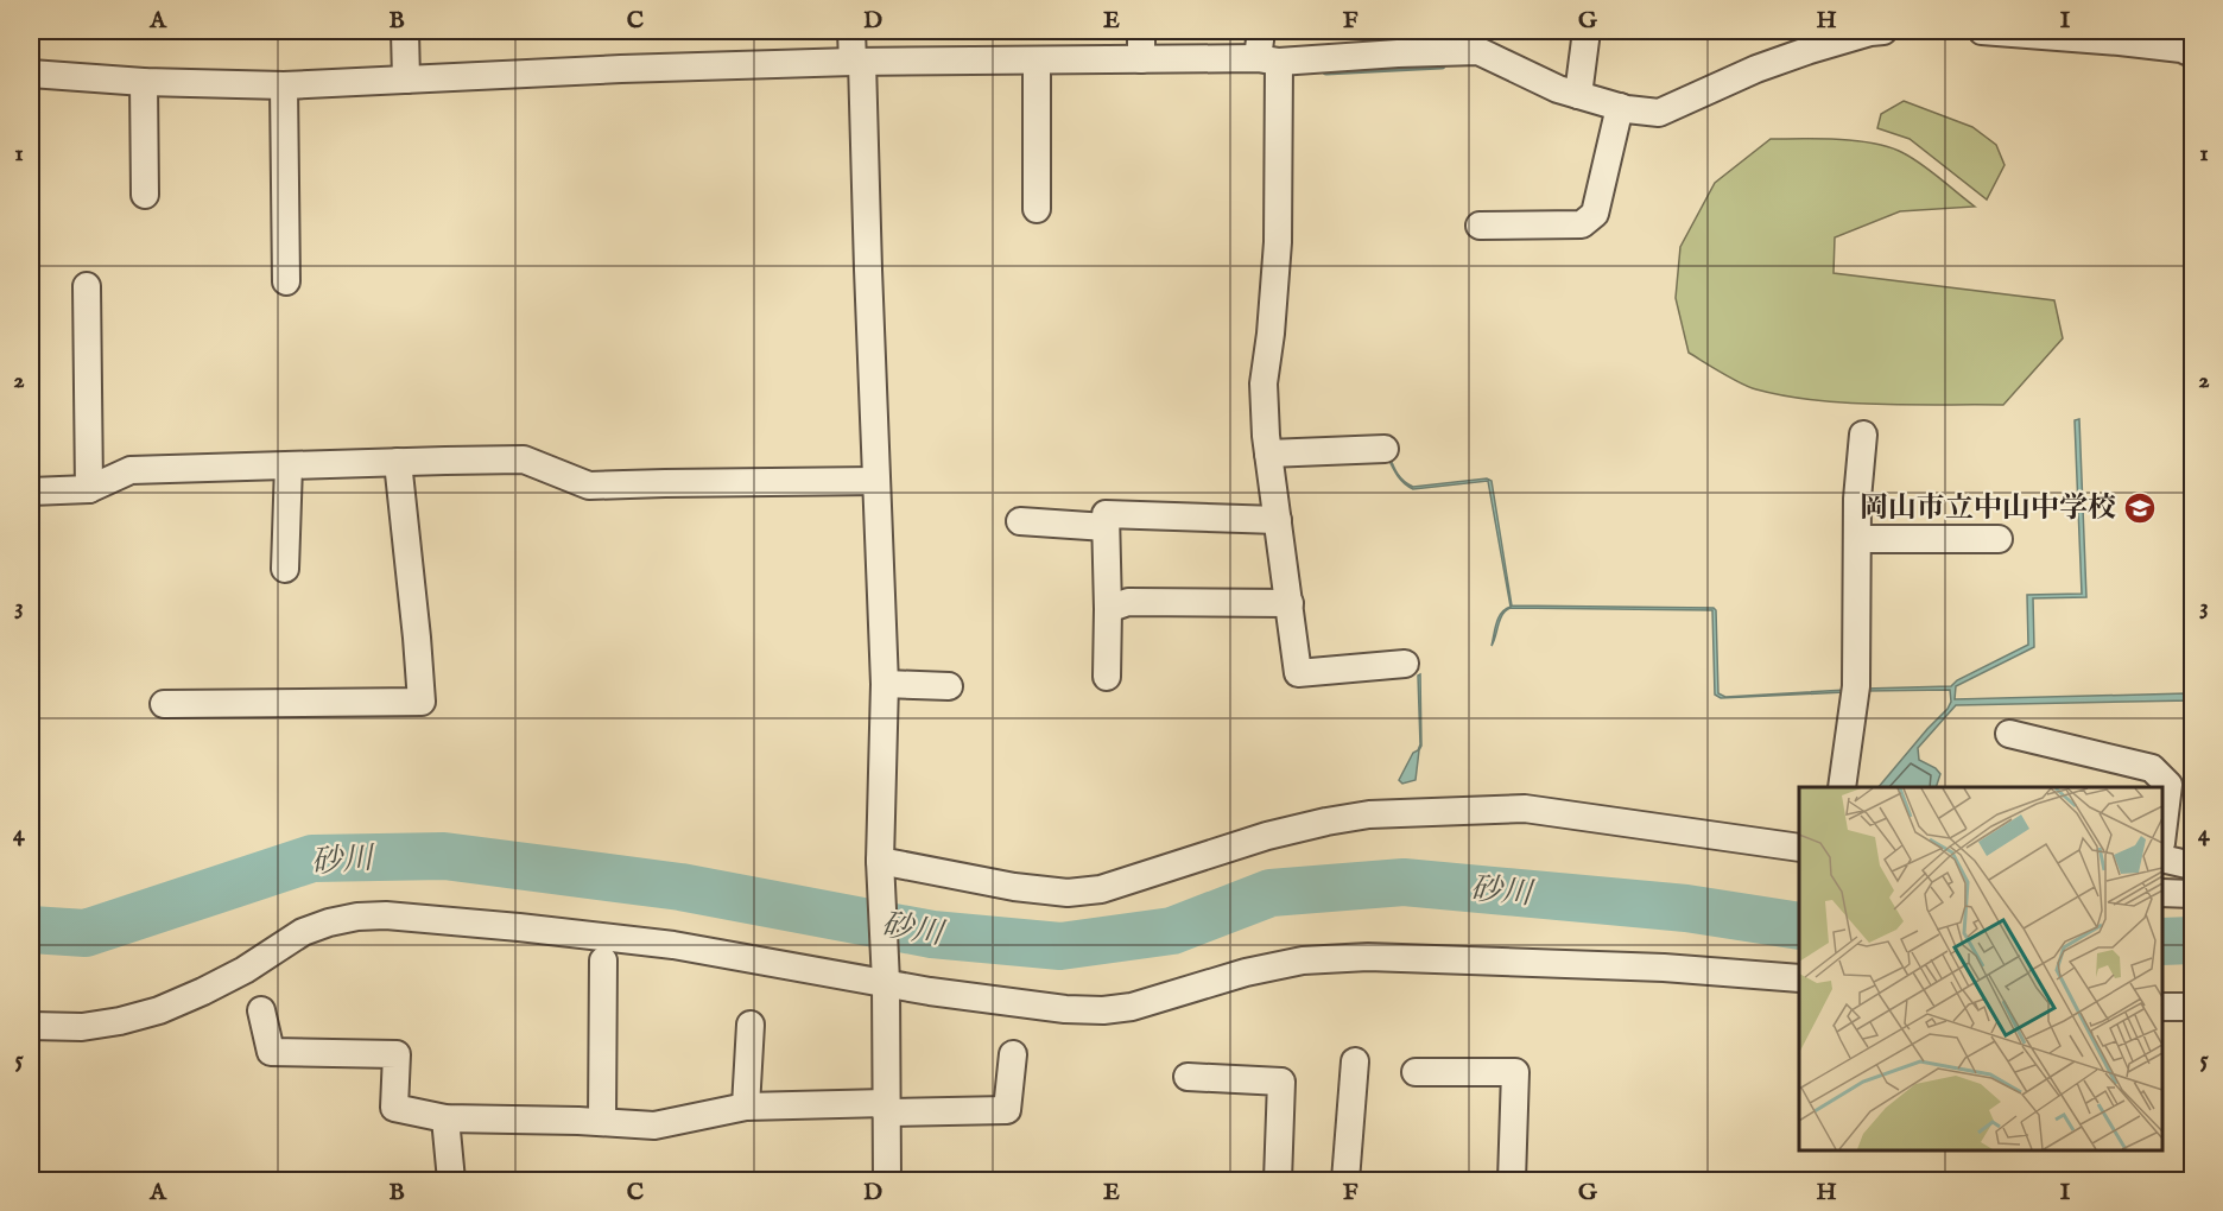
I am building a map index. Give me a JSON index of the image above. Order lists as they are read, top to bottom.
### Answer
{
  "water": ["砂川"],
  "places": {
    "school or university": ["岡山市立中山中学校"]
  },
  "grid": {
    "columns": [
      "A",
      "B",
      "C",
      "D",
      "E",
      "F",
      "G",
      "H",
      "I"
    ],
    "rows": [
      "1",
      "2",
      "3",
      "4",
      "5"
    ]
  }
}
